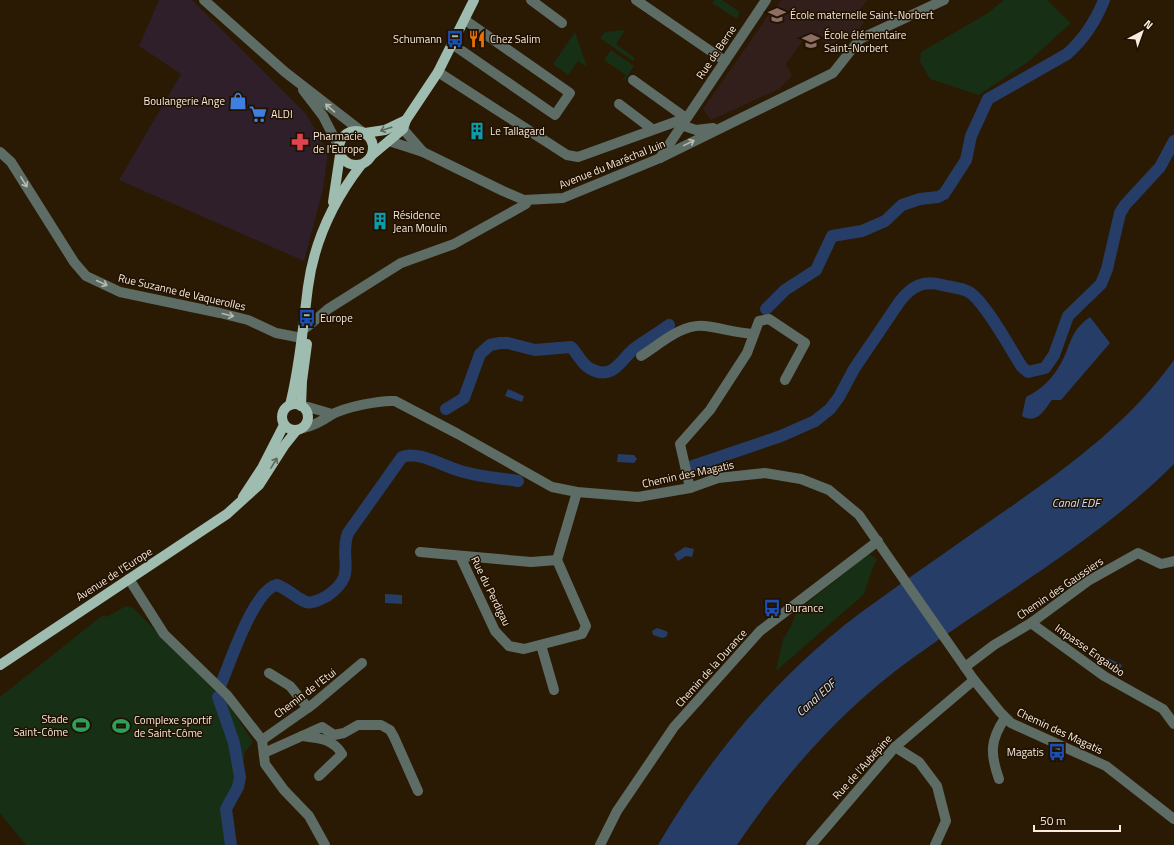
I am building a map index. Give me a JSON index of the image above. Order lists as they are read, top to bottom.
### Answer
{
  "streets": {
    "main road": ["Avenue de l'Europe"],
    "street": [
      "Rue de Berne",
      "Avenue du Maréchal Juin",
      "Rue Suzanne de Vaquerolles",
      "Chemin des Magatis",
      "Chemin des Gaussiers",
      "Rue du Perdigau",
      "Impasse Engaubo",
      "Chemin de la Durance",
      "Chemin de l'Etui",
      "Rue de l'Aubépine"
    ]
  },
  "crossings": [
    ["Rue de Berne", "Avenue du Maréchal Juin"],
    ["Chemin des Magatis", "Avenue de l'Europe"],
    ["Chemin des Magatis", "Chemin des Gaussiers"],
    ["Chemin des Magatis", "Chemin de la Durance"],
    ["Chemin des Magatis", "Rue de l'Aubépine"],
    ["Chemin des Gaussiers", "Impasse Engaubo"]
  ],
  "one_way": ["Rue Suzanne de Vaquerolles"],
  "water": ["Canal EDF"],
  "places": {
    "school or university": ["École maternelle Saint-Norbert", "École élémentaire Saint-Norbert"],
    "bus stop": [
      "Schumann",
      "Europe",
      "Durance",
      "Magatis"
    ],
    "restaurant": ["Chez Salim"],
    "shop": ["Boulangerie Ange"],
    "supermarket": ["ALDI"],
    "building": ["Le Tallagard", "Résidence Jean Moulin"],
    "pharmacy": ["Pharmacie de l'Europe"],
    "sports": ["Stade Saint-Côme", "Complexe sportif de Saint-Côme"]
  },
  "scale_bar": "50 m",
  "north": "top right"
}
